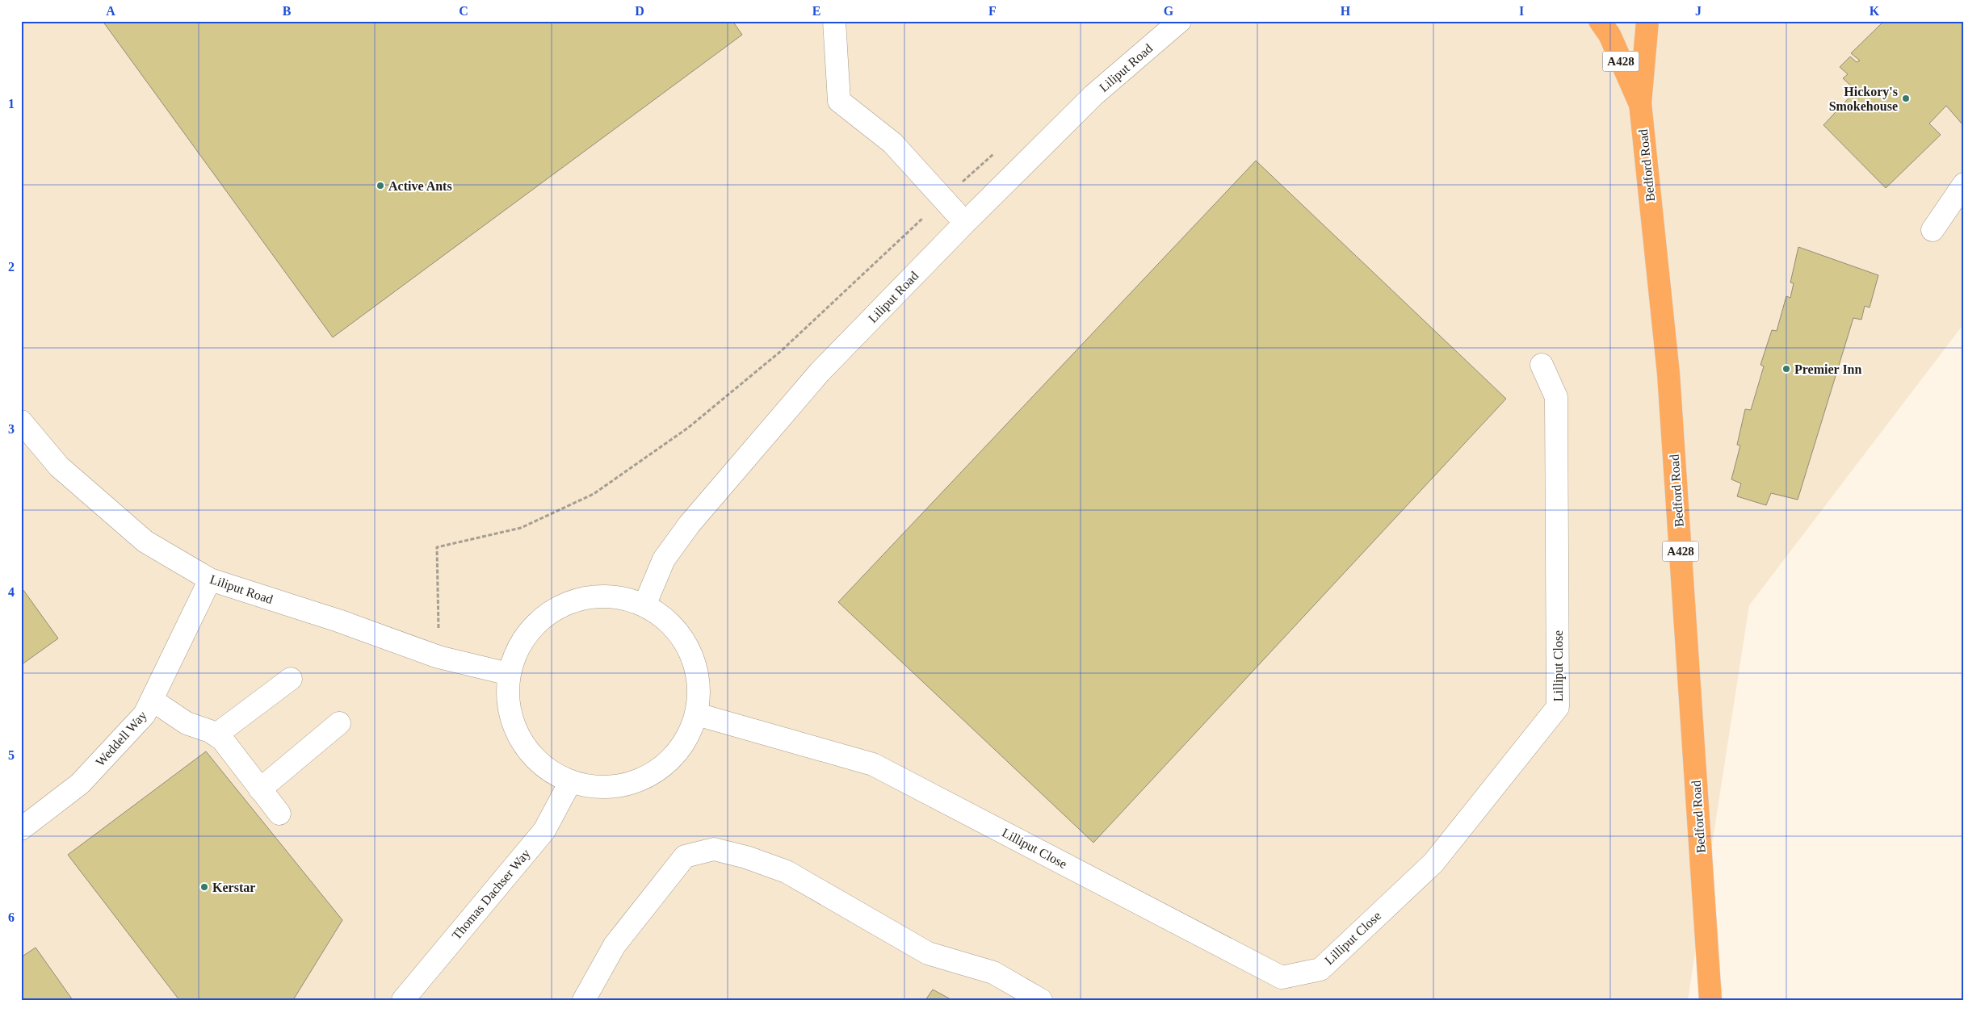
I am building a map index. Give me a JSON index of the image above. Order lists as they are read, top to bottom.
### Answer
{
  "streets": {
    "highway": ["A428", "Bedford Road"],
    "street": [
      "Liliput Road",
      "Lilliput Close",
      "Weddell Way",
      "Thomas Dachser Way"
    ]
  },
  "crossings": [
    ["Liliput Road", "Weddell Way"]
  ],
  "places": [
    "Hickory's Smokehouse",
    "Active Ants",
    "Premier Inn",
    "Kerstar"
  ],
  "grid": {
    "columns": [
      "A",
      "B",
      "C",
      "D",
      "E",
      "F",
      "G",
      "H",
      "I",
      "J",
      "K"
    ],
    "rows": [
      "1",
      "2",
      "3",
      "4",
      "5",
      "6"
    ]
  }
}
